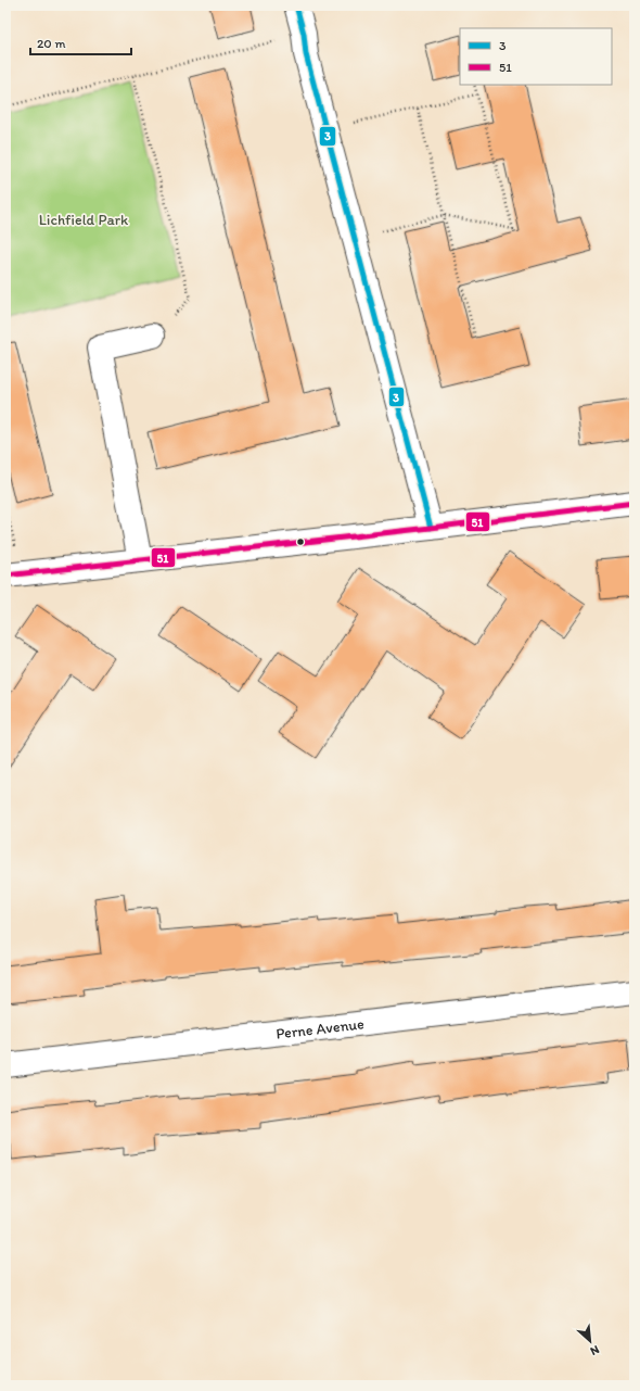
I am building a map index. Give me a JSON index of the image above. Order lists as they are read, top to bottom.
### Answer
{
  "streets": {
    "street": ["Perne Avenue"]
  },
  "parks": ["Lichfield Park"],
  "lines": ["transit line 3", "transit line 51"],
  "legend": ["3", "51"],
  "scale_bar": "20 m",
  "north": "bottom right"
}
